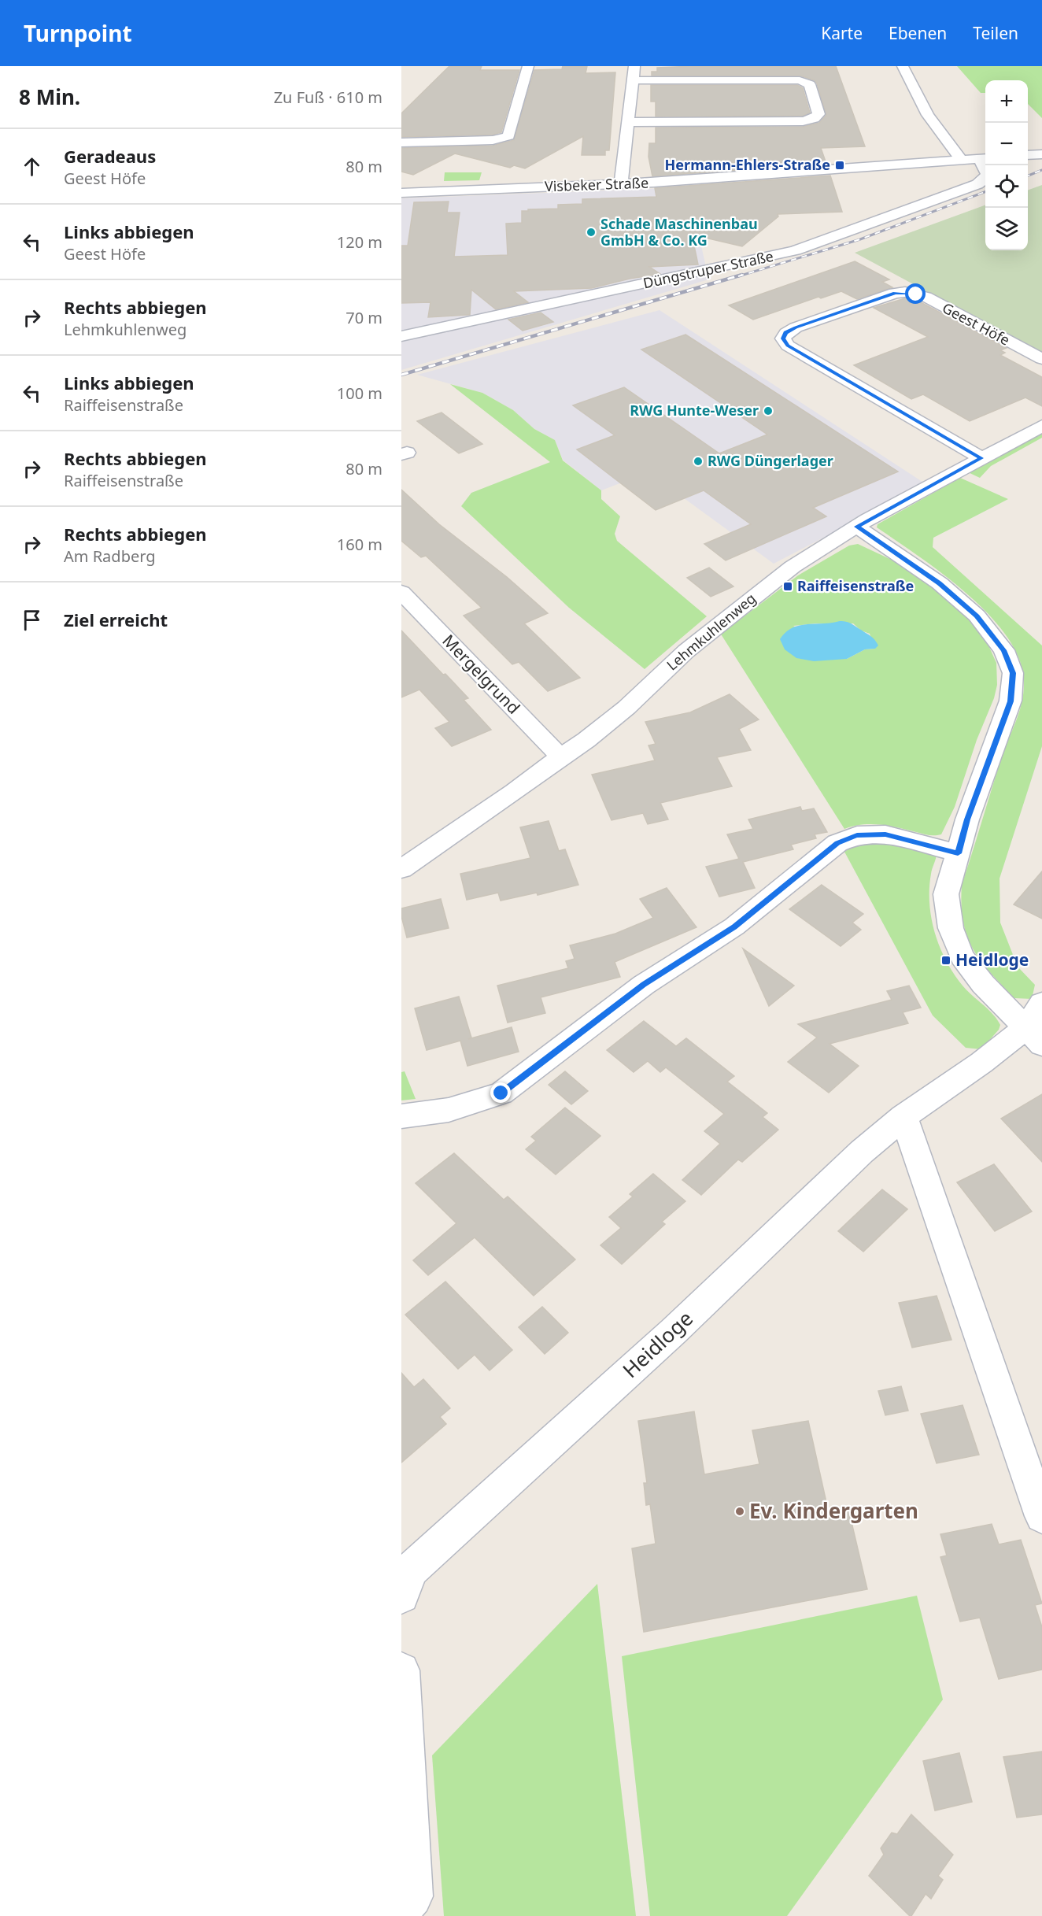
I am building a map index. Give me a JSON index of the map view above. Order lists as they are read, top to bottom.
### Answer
{
  "streets": {
    "street": [
      "Visbeker Straße",
      "Düngstruper Straße",
      "Geest Höfe",
      "Lehmkuhlenweg",
      "Mergelgrund",
      "Heidloge"
    ]
  },
  "crossings": [
    ["Visbeker Straße", "Düngstruper Straße"],
    ["Geest Höfe", "Lehmkuhlenweg"],
    ["Lehmkuhlenweg", "Mergelgrund"]
  ],
  "places": {
    "transit": ["Hermann-Ehlers-Straße", "Raiffeisenstraße", "Heidloge"],
    "other": [
      "Schade Maschinenbau GmbH & Co. KG",
      "RWG Hunte-Weser",
      "RWG Düngerlager",
      "Ev. Kindergarten"
    ]
  },
  "page": {
    "header": "Turnpoint",
    "nav": ["Karte", "Ebenen", "Teilen"],
    "heading": ["8 Min.", "Zu Fuß · 610 m"],
    "map_buttons": ["+", "−"],
    "list": [
      ["Geradeaus", "Geest Höfe", "80 m"],
      ["Links abbiegen", "Geest Höfe", "120 m"],
      ["Rechts abbiegen", "Lehmkuhlenweg", "70 m"],
      ["Links abbiegen", "Raiffeisenstraße", "100 m"],
      ["Rechts abbiegen", "Raiffeisenstraße", "80 m"],
      ["Rechts abbiegen", "Am Radberg", "160 m"],
      "Ziel erreicht"
    ]
  }
}
